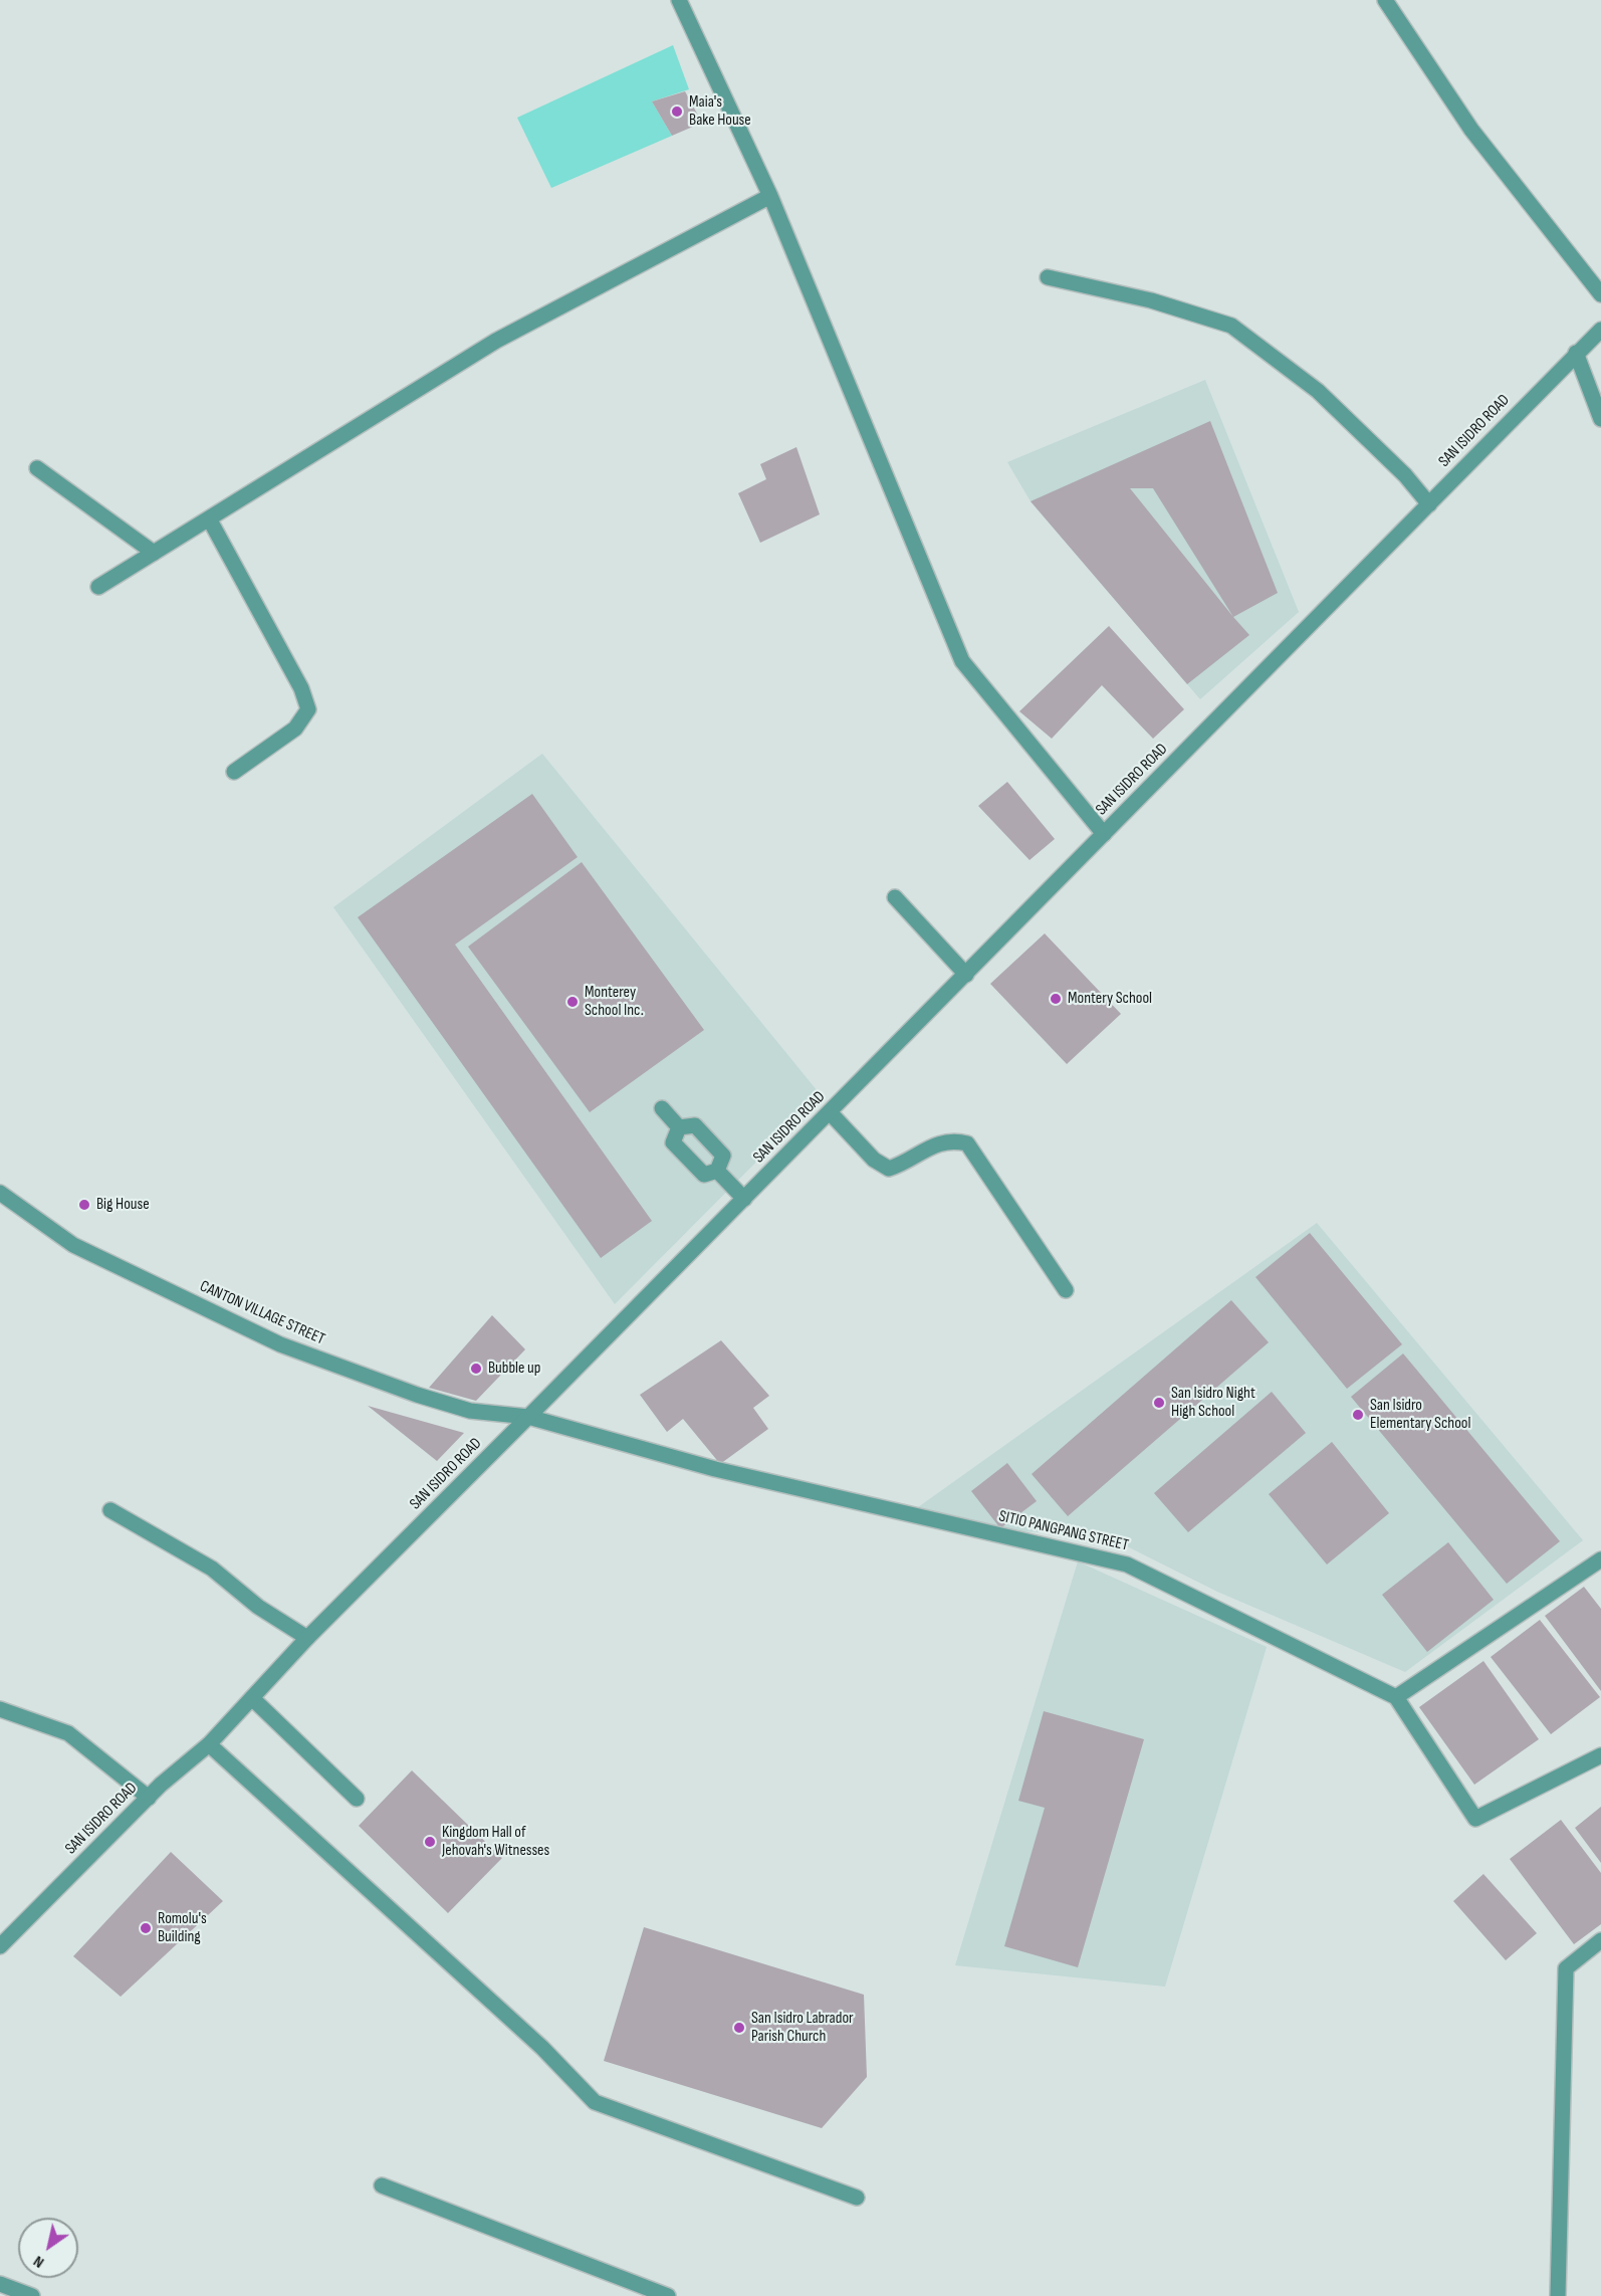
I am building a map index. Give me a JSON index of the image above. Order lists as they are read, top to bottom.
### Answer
{
  "streets": {
    "street": ["SAN ISIDRO ROAD", "CANTON VILLAGE STREET", "SITIO PANGPANG STREET"]
  },
  "crossings": [
    ["SAN ISIDRO ROAD", "CANTON VILLAGE STREET"],
    ["SAN ISIDRO ROAD", "SITIO PANGPANG STREET"],
    ["CANTON VILLAGE STREET", "SITIO PANGPANG STREET"]
  ],
  "places": [
    "Maia's Bake House",
    "Montery School",
    "Monterey School Inc.",
    "Big House",
    "Bubble up",
    "San Isidro Night High School",
    "San Isidro Elementary School",
    "Kingdom Hall of Jehovah's Witnesses",
    "Romolu's Building",
    "San Isidro Labrador Parish Church"
  ],
  "north": "bottom left"
}
